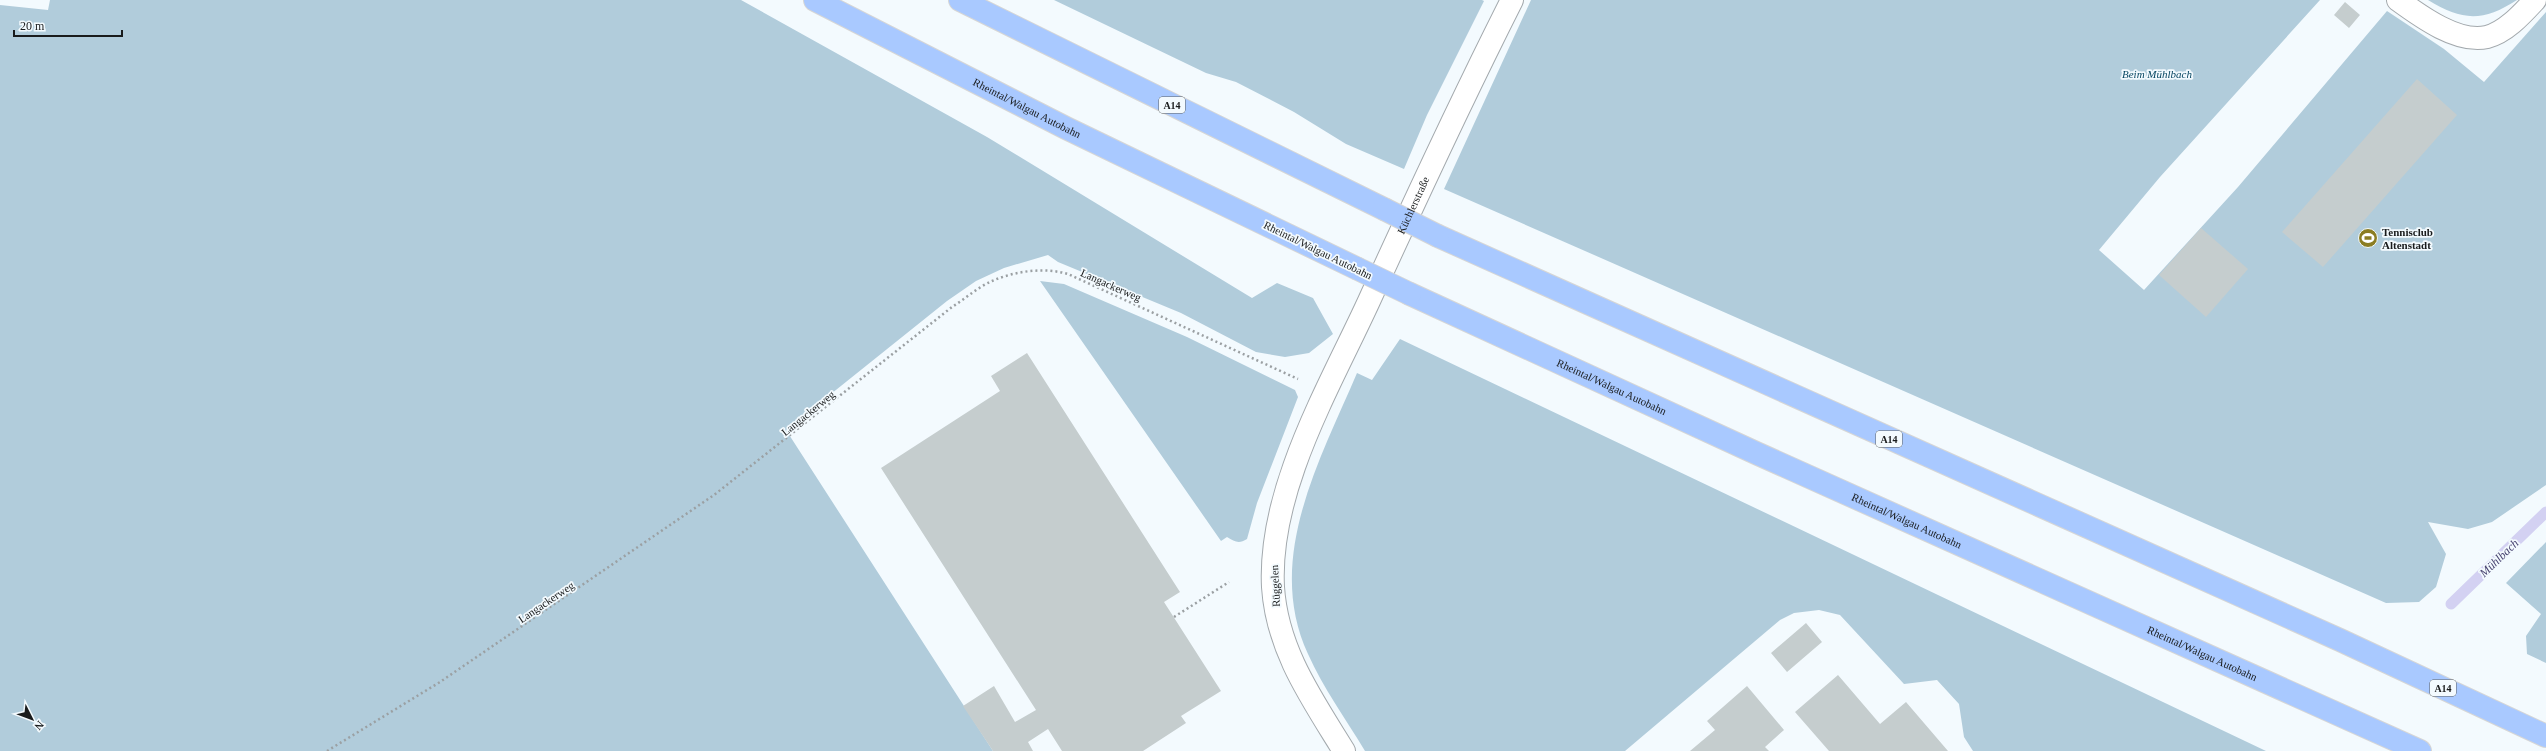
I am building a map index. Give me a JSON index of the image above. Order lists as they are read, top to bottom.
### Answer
{
  "streets": {
    "highway": ["A14", "Rheintal/Walgau Autobahn"],
    "street": ["Küchlerstraße", "Rüggelen"],
    "path": ["Langackerweg"]
  },
  "crossings": [
    ["Küchlerstraße", "Langackerweg"],
    ["Küchlerstraße", "Rüggelen"]
  ],
  "water": ["Mühlbach"],
  "parks": ["Beim Mühlbach"],
  "places": {
    "sports": ["Tennisclub Altenstadt"]
  },
  "scale_bar": "20 m",
  "north": "bottom right"
}
